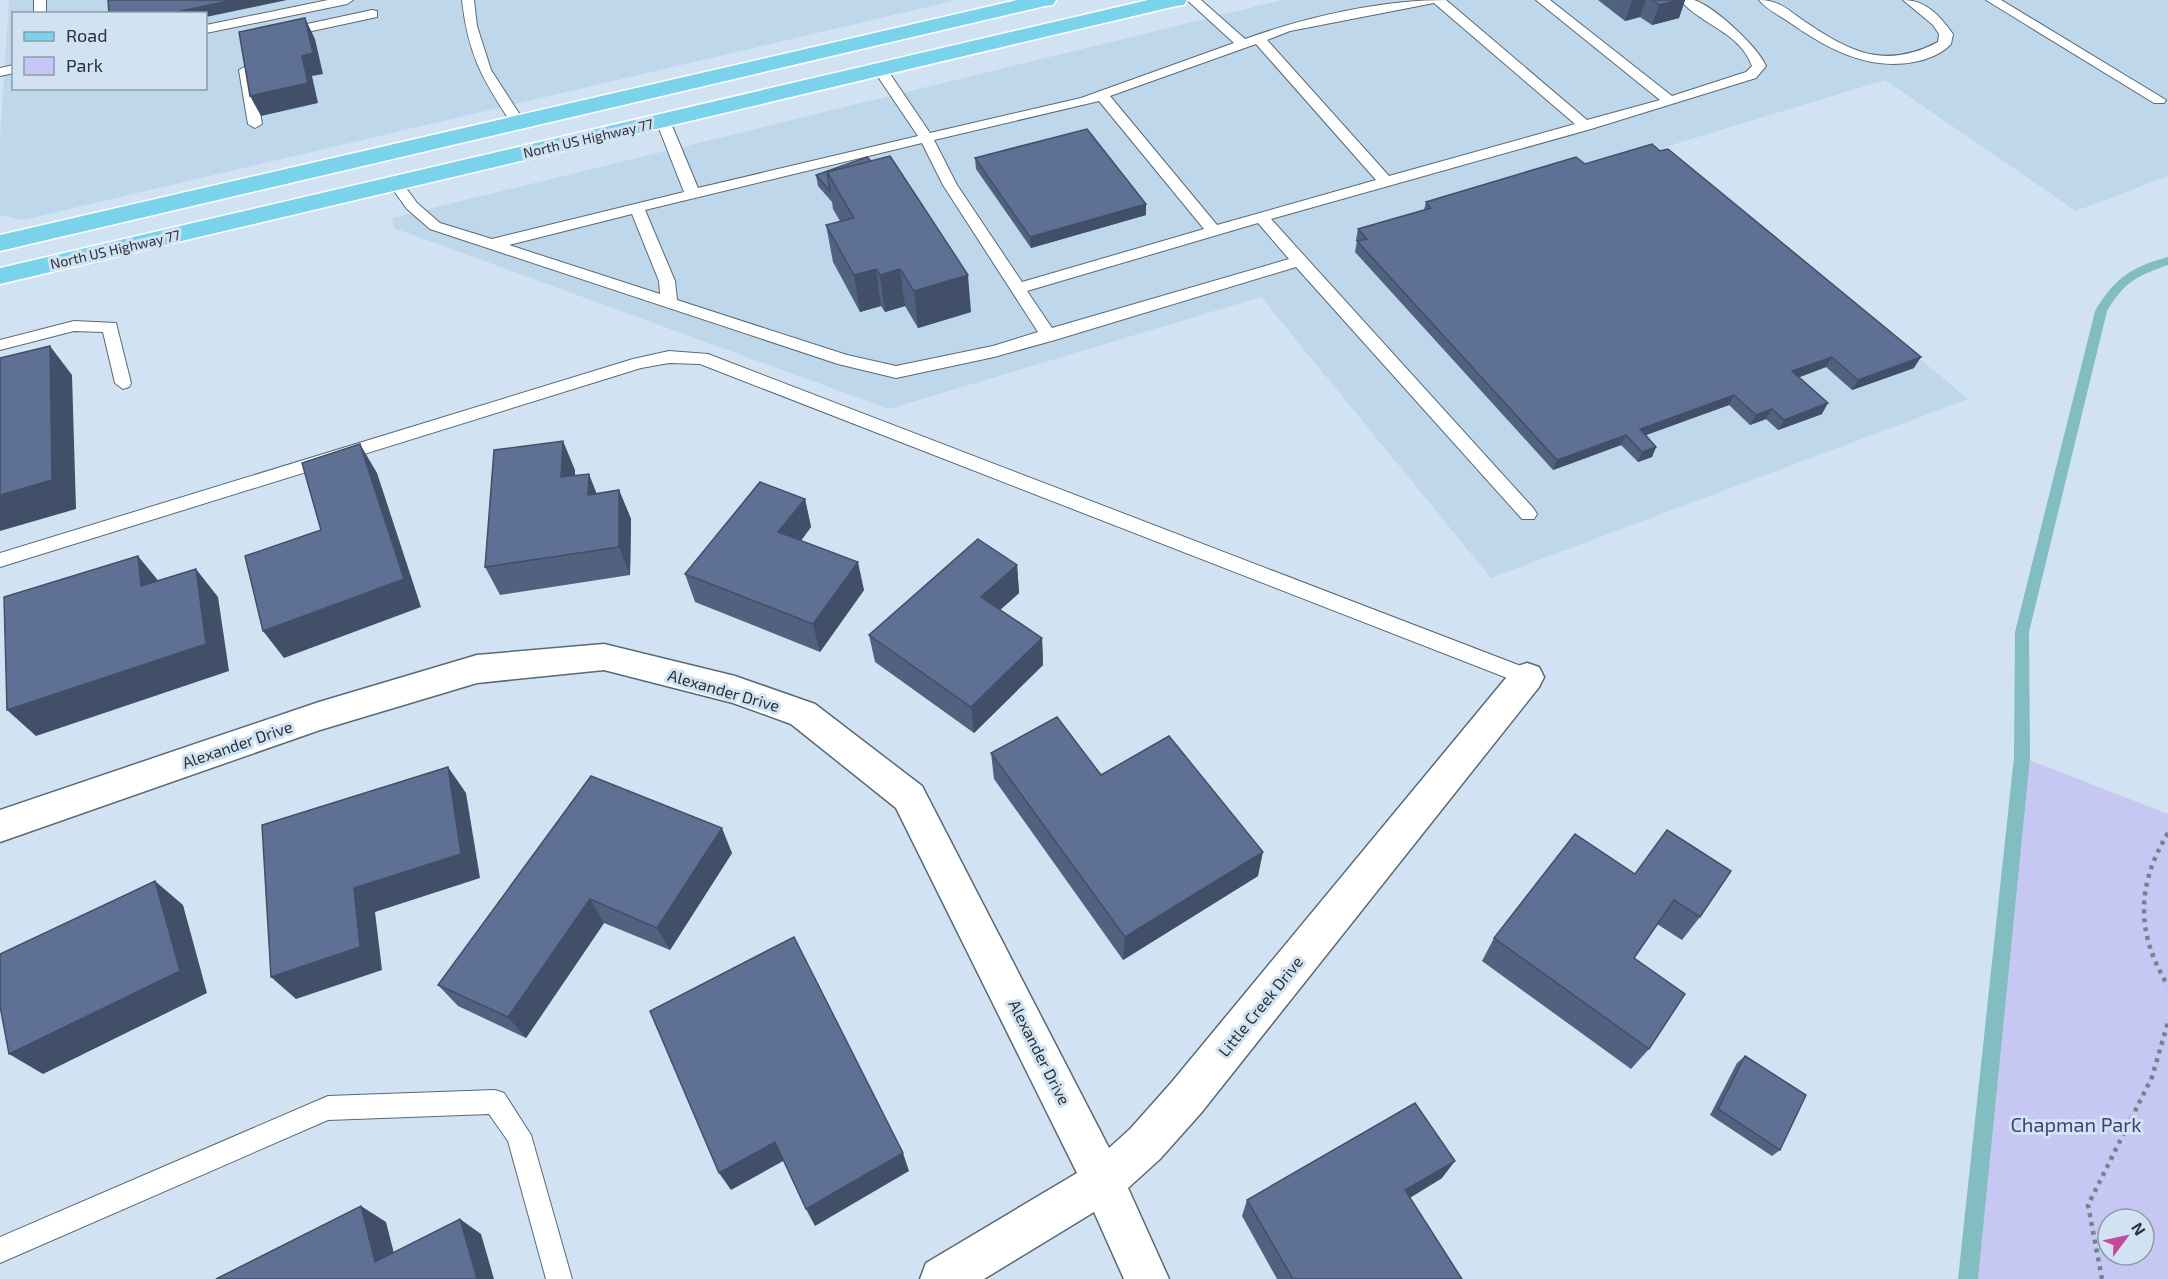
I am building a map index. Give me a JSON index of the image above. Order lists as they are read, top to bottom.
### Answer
{
  "streets": {
    "main road": ["North US Highway 77"],
    "street": ["Alexander Drive", "Little Creek Drive"]
  },
  "crossings": [
    ["Alexander Drive", "Little Creek Drive"]
  ],
  "parks": ["Chapman Park"],
  "legend": ["Road", "Park"],
  "north": "top right"
}
